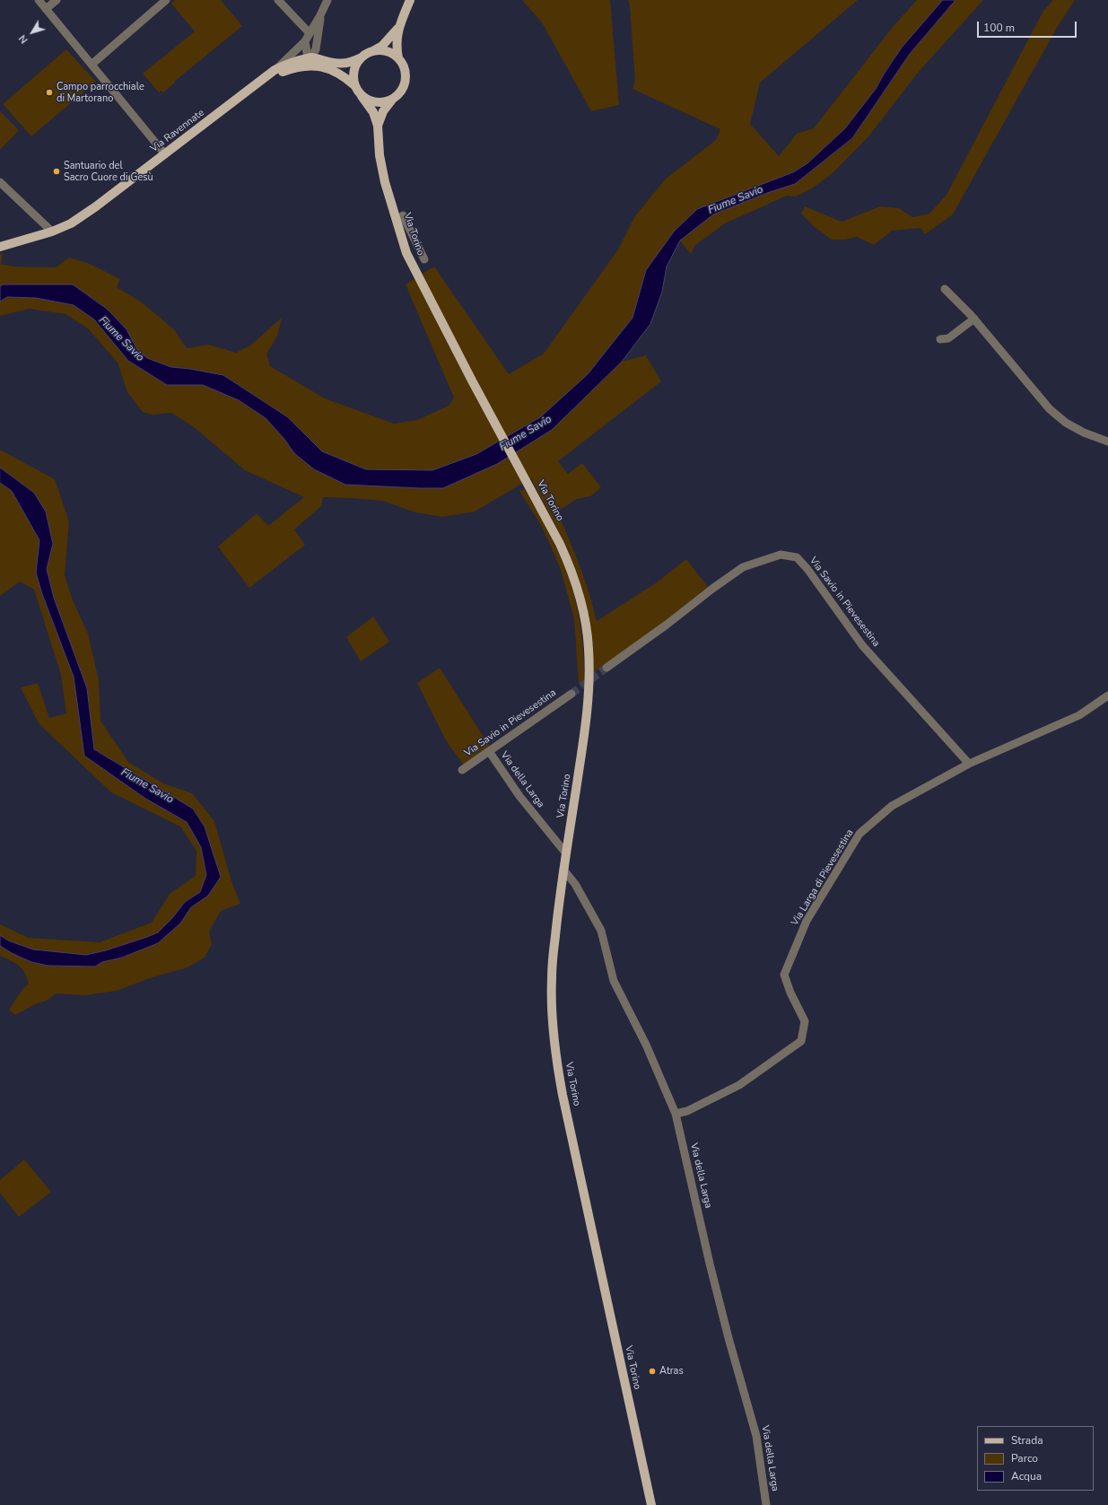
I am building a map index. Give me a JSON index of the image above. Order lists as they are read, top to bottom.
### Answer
{
  "streets": {
    "main road": ["Via Ravennate", "Via Torino"],
    "street": ["Via Savio in Pievesestina", "Via della Larga", "Via Larga di Pievesestina"]
  },
  "crossings": [
    ["Via Ravennate", "Via Torino"],
    ["Via Torino", "Via della Larga"],
    ["Via Savio in Pievesestina", "Via della Larga"],
    ["Via Savio in Pievesestina", "Via Larga di Pievesestina"],
    ["Via della Larga", "Via Larga di Pievesestina"]
  ],
  "water": ["Fiume Savio"],
  "places": ["Campo parrocchiale di Martorano", "Santuario del Sacro Cuore di Gesù", "Atras"],
  "legend": ["Strada", "Parco", "Acqua"],
  "scale_bar": "100 m",
  "north": "bottom left"
}
